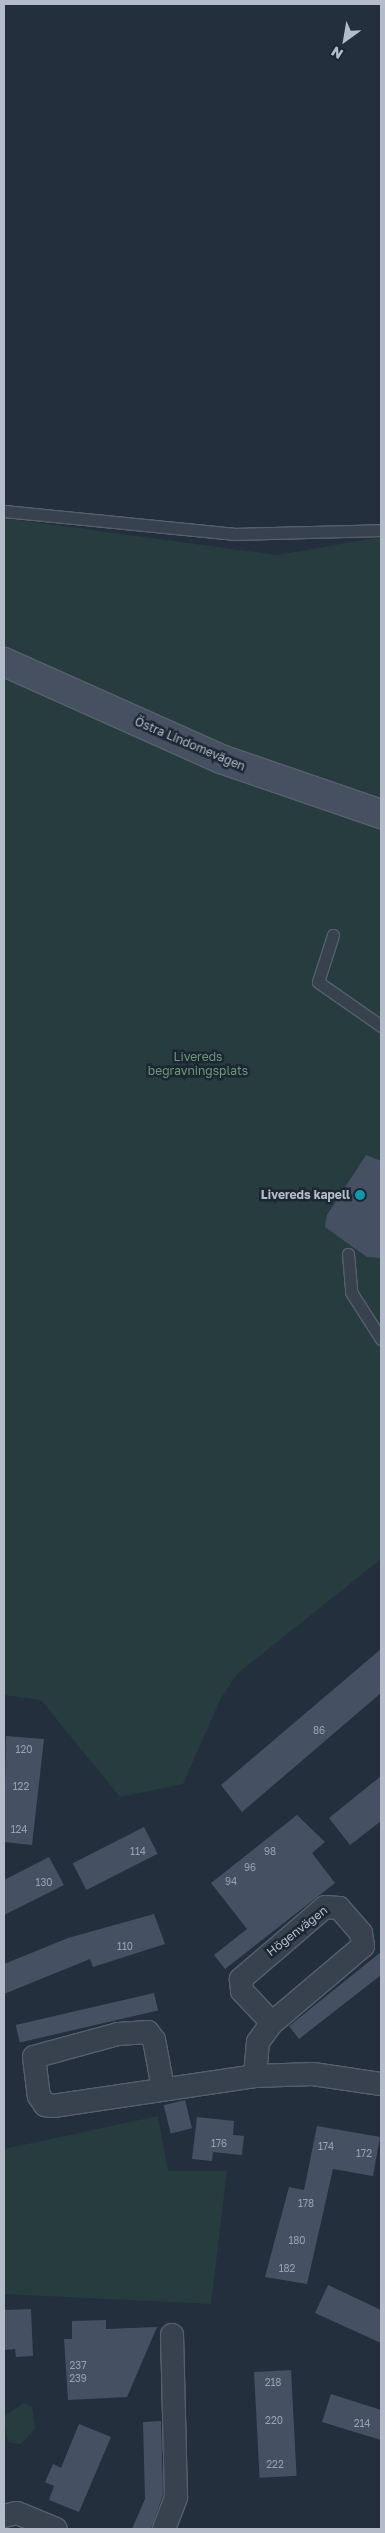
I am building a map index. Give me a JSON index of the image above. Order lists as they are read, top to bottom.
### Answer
{
  "streets": {
    "street": ["Östra Lindomevägen", "Högenvägen"]
  },
  "parks": ["Livereds begravningsplats"],
  "places": ["Livereds kapell"],
  "house_numbers": [
    "86",
    "120",
    "122",
    "124",
    "114",
    "98",
    "96",
    "94",
    "130",
    "110",
    "176",
    "174",
    "172",
    "178",
    "180",
    "182",
    "237",
    "239",
    "218",
    "220",
    "214",
    "222"
  ],
  "north": "bottom left"
}
